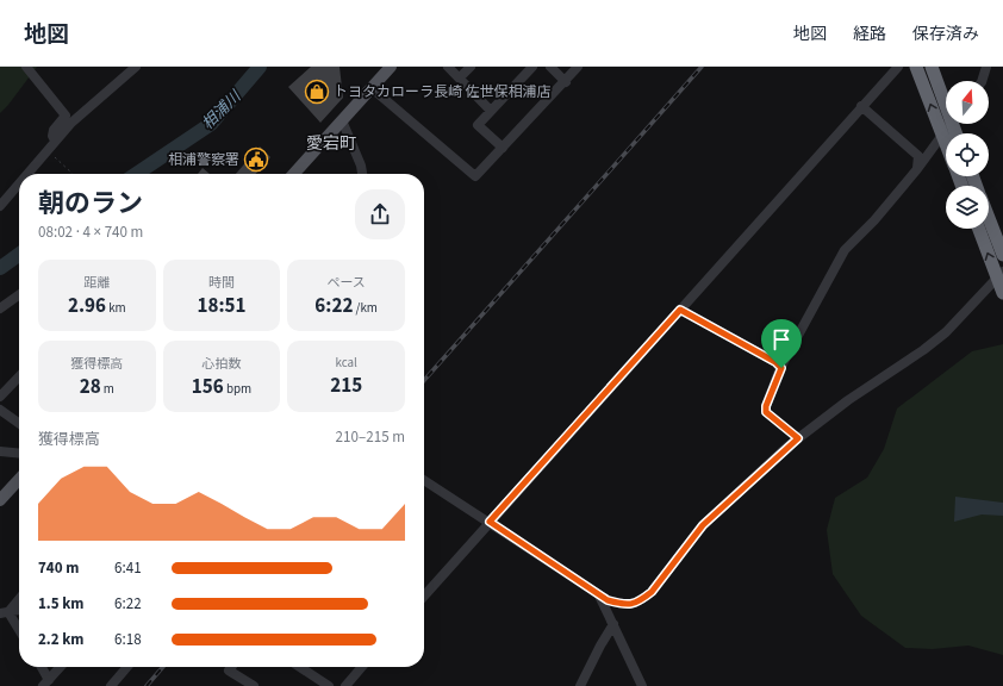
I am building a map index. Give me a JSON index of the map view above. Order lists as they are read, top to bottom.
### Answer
{
  "districts": ["愛宕町"],
  "water": ["相浦川"],
  "places": {
    "shop": ["トヨタカローラ長崎 佐世保相浦店"],
    "public building": ["相浦警察署"]
  },
  "north": "top",
  "page": {
    "header": "地図",
    "nav": ["地図", "経路", "保存済み"],
    "heading": ["朝のラン", "08:02 · 4 × 740 m"],
    "stats": [
      ["距離", "2.96 km"],
      ["時間", "18:51"],
      ["ペース", "6:22 /km"],
      ["獲得標高", "28 m"],
      ["心拍数", "156 bpm"],
      ["kcal", "215"]
    ],
    "chart": ["獲得標高", "210–215 m"],
    "list": [
      {
        "name": "740 m",
        "note": "6:41"
      },
      {
        "name": "1.5 km",
        "note": "6:22"
      },
      {
        "name": "2.2 km",
        "note": "6:18"
      }
    ]
  }
}
